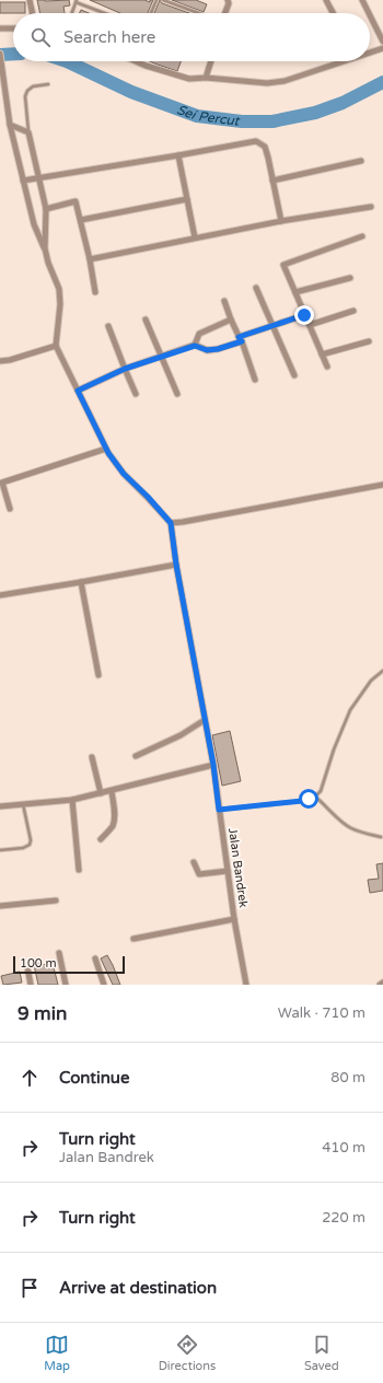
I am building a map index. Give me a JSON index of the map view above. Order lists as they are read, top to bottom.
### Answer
{
  "streets": {
    "street": ["Jalan Bandrek"]
  },
  "water": ["Sei Percut"],
  "scale_bar": "100 m",
  "page": {
    "search": "Search here",
    "scale": "100 m",
    "heading": ["9 min", "Walk · 710 m"],
    "list": [
      ["Continue", "80 m"],
      ["Turn right", "Jalan Bandrek", "410 m"],
      ["Turn right", "220 m"],
      "Arrive at destination"
    ],
    "nav": ["Map", "Directions", "Saved"]
  }
}
